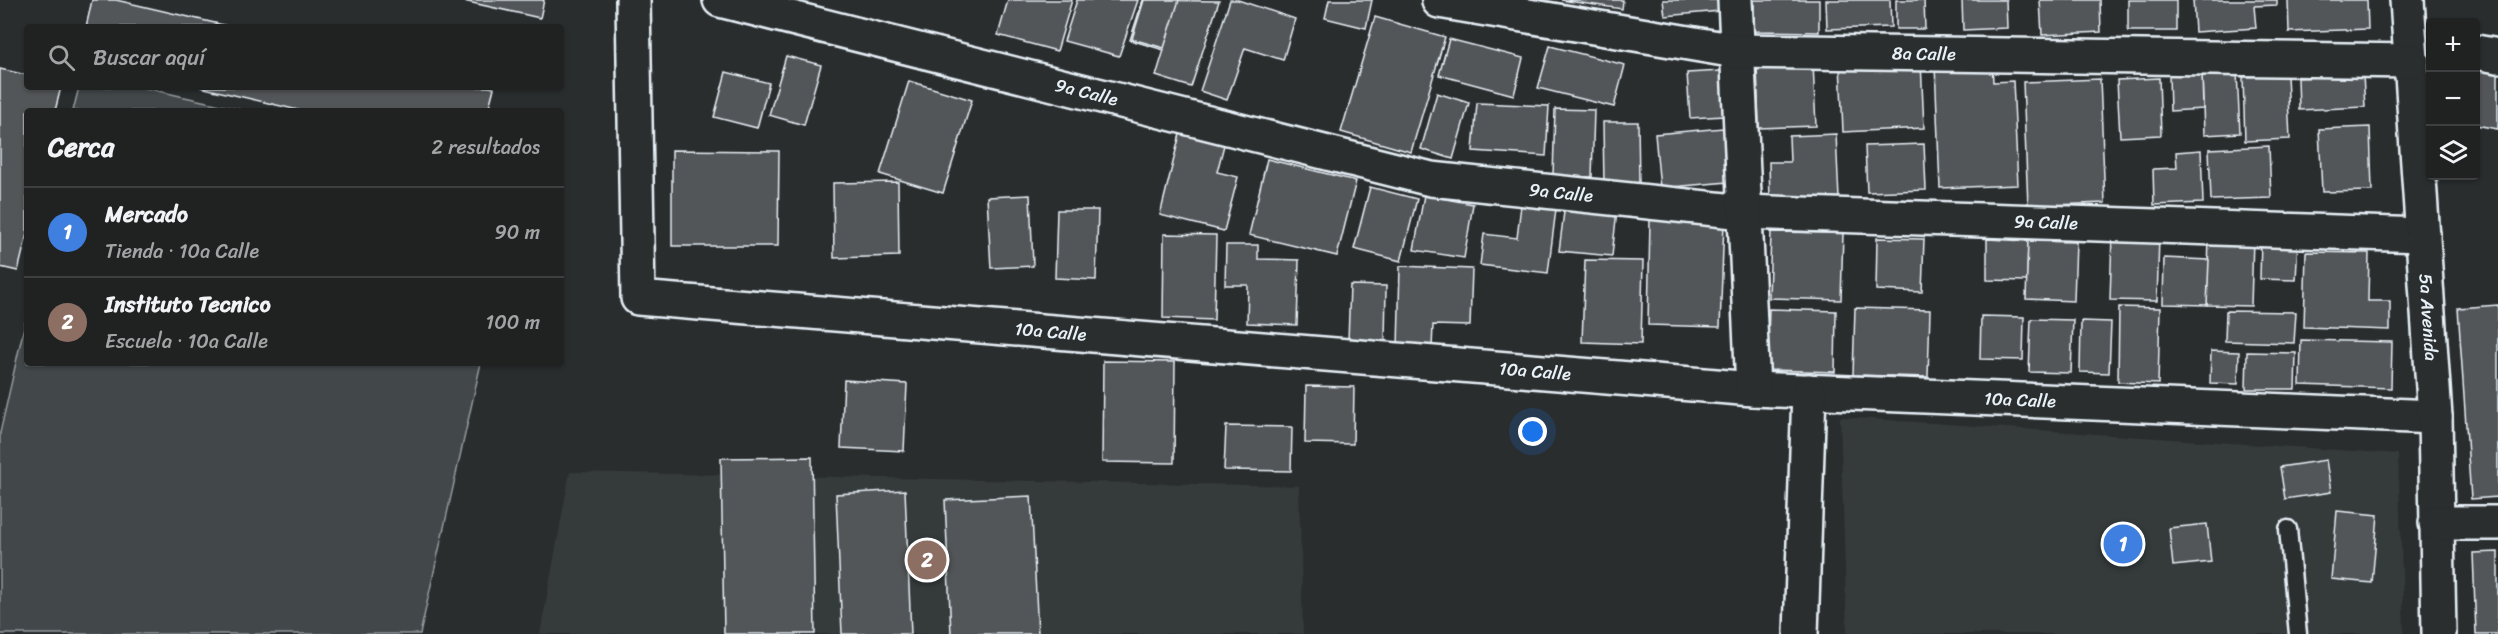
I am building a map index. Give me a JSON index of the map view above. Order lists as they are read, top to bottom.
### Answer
{
  "streets": {
    "street": [
      "8a Calle",
      "9a Calle",
      "5a Avenida",
      "10a Calle"
    ]
  },
  "crossings": [
    ["8a Calle", "5a Avenida"],
    ["9a Calle", "5a Avenida"],
    ["5a Avenida", "10a Calle"]
  ],
  "page": {
    "map_buttons": ["+", "−"],
    "search": "Buscar aquí",
    "heading": ["Cerca", "2 resultados"],
    "list": [
      {
        "mark": "1",
        "name": "Mercado",
        "note": "Tienda · 10a Calle",
        "value": "90 m"
      },
      {
        "mark": "2",
        "name": "Instituto Tecnico",
        "note": "Escuela · 10a Calle",
        "value": "100 m"
      }
    ],
    "pins": ["1", "2"]
  }
}
